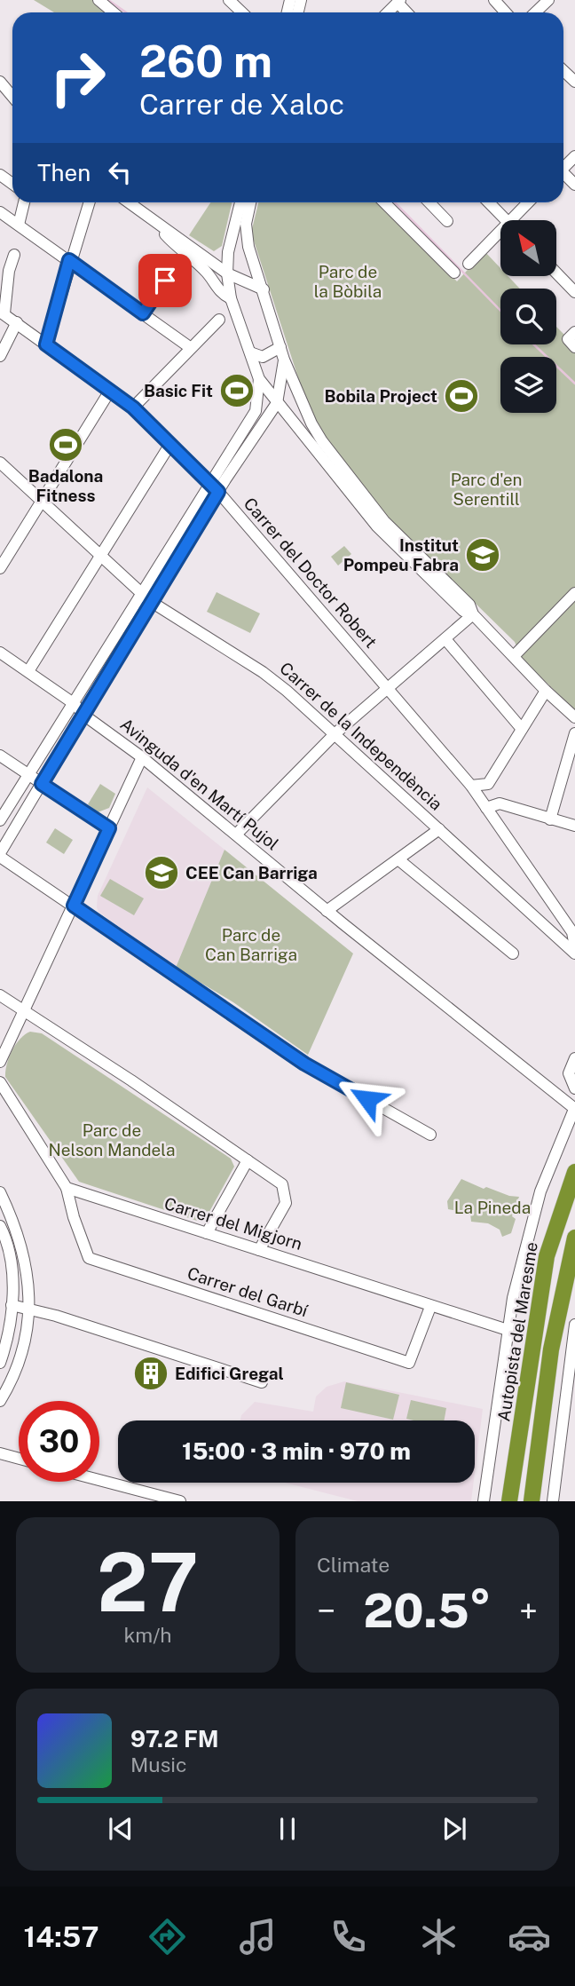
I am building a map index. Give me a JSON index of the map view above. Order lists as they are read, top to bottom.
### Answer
{
  "streets": {
    "highway": ["Autopista del Maresme"],
    "street": [
      "Carrer del Doctor Robert",
      "Carrer de la Independència",
      "Avinguda d'en Martí Pujol",
      "Carrer del Migjorn",
      "Carrer del Garbí"
    ]
  },
  "crossings": [
    ["Carrer del Migjorn", "Carrer del Garbí"]
  ],
  "parks": [
    "Parc de la Bòbila",
    "Parc d'en Serentill",
    "Parc de Can Barriga",
    "Parc de Nelson Mandela",
    "La Pineda"
  ],
  "places": {
    "sports": ["Basic Fit", "Bobila Project", "Badalona Fitness"],
    "school or university": ["Institut Pompeu Fabra", "CEE Can Barriga"],
    "building": ["Edifici Gregal"]
  },
  "north": "top left",
  "page": {
    "turn": ["260 m", "Carrer de Xaloc"],
    "then": "Then",
    "limit": "30",
    "trip": "15:00 · 3 min · 970 m",
    "tile": [
      ["27", "km/h"],
      "Climate"
    ],
    "heat": ["−", "20.5°", "+"],
    "song": ["97.2 FM", "Music"],
    "tabs": "14:57"
  }
}
